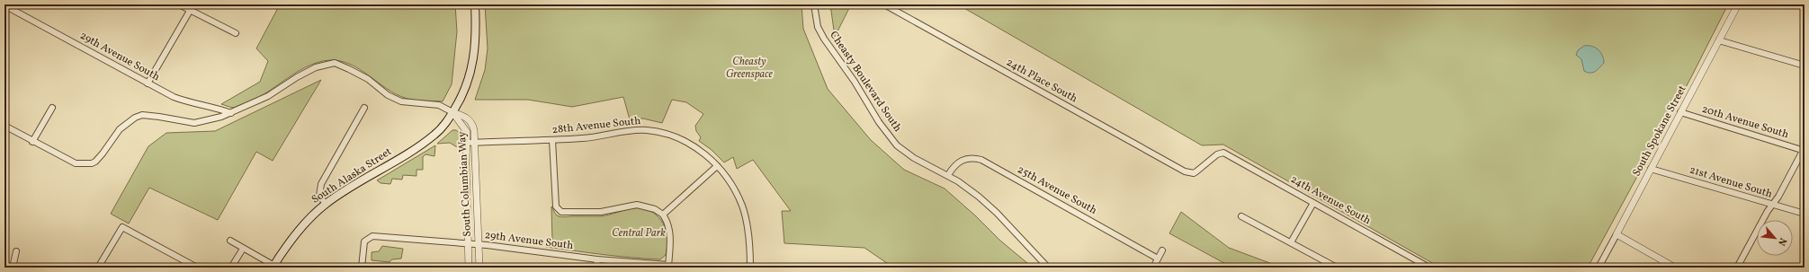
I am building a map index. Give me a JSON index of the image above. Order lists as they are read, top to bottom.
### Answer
{
  "streets": {
    "main road": ["South Alaska Street"],
    "street": [
      "29th Avenue South",
      "24th Place South",
      "Cheasty Boulevard South",
      "20th Avenue South",
      "28th Avenue South",
      "South Spokane Street",
      "21st Avenue South",
      "South Columbian Way",
      "25th Avenue South",
      "24th Avenue South"
    ]
  },
  "crossings": [
    ["29th Avenue South", "South Columbian Way"],
    ["24th Place South", "24th Avenue South"],
    ["Cheasty Boulevard South", "25th Avenue South"],
    ["20th Avenue South", "South Spokane Street"],
    ["28th Avenue South", "South Columbian Way"],
    ["South Spokane Street", "21st Avenue South"],
    ["South Alaska Street", "South Columbian Way"]
  ],
  "parks": ["Cheasty Greenspace", "Central Park"],
  "north": "bottom right"
}
